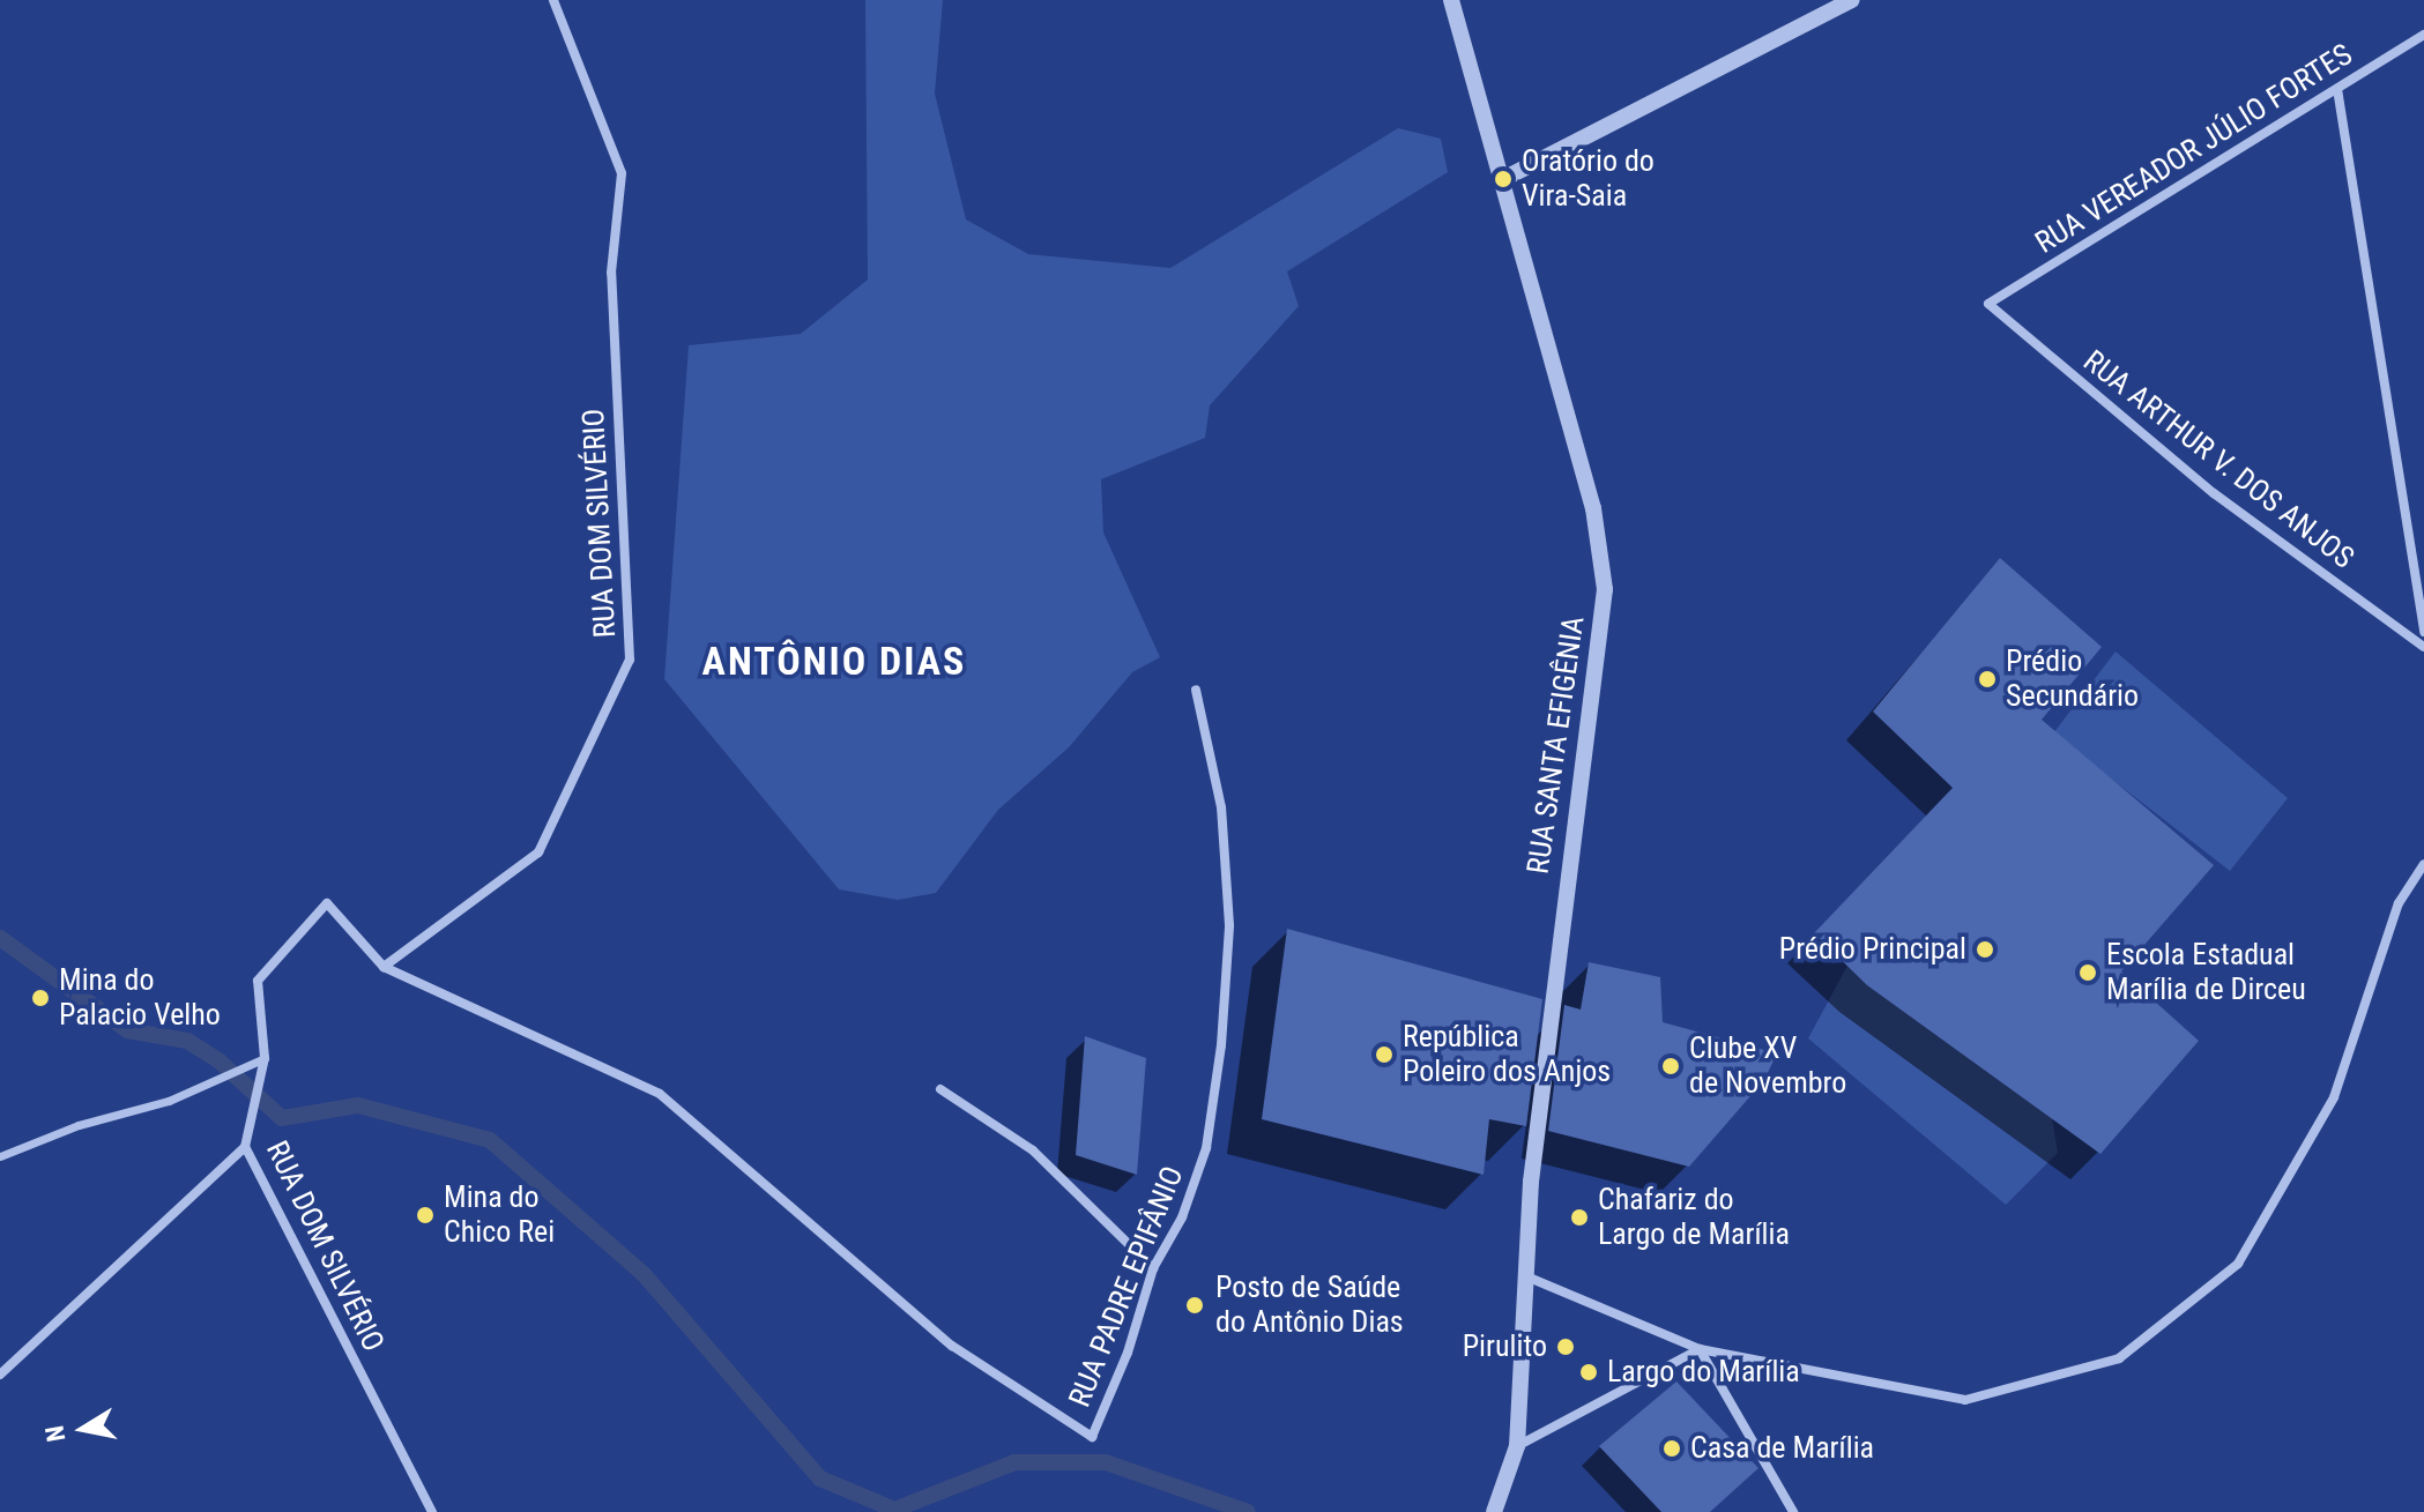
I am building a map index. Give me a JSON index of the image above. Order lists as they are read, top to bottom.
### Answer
{
  "streets": {
    "street": [
      "RUA VEREADOR JÚLIO FORTES",
      "RUA ARTHUR V. DOS ANJOS",
      "RUA DOM SILVÉRIO",
      "RUA SANTA EFIGÊNIA",
      "RUA PADRE EPIFÂNIO"
    ]
  },
  "crossings": [
    ["RUA VEREADOR JÚLIO FORTES", "RUA ARTHUR V. DOS ANJOS"],
    ["RUA DOM SILVÉRIO", "RUA PADRE EPIFÂNIO"]
  ],
  "districts": ["ANTÔNIO DIAS"],
  "places": [
    "Oratório do Vira-Saia",
    "Prédio Secundário",
    "Prédio Principal",
    "Escola Estadual Marília de Dirceu",
    "Mina do Palacio Velho",
    "República Poleiro dos Anjos",
    "Clube XV de Novembro",
    "Mina do Chico Rei",
    "Chafariz do Largo de Marília",
    "Posto de Saúde do Antônio Dias",
    "Pirulito",
    "Largo do Marília",
    "Casa de Marília"
  ],
  "north": "left"
}
